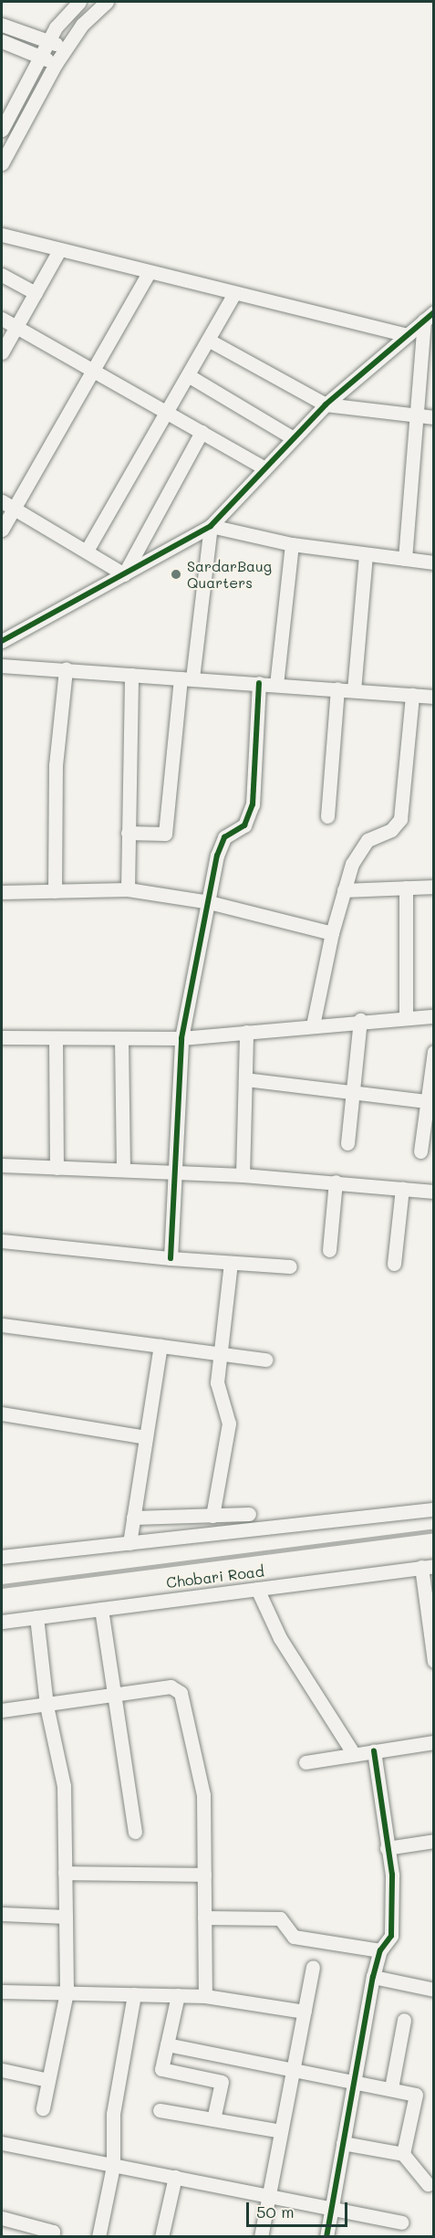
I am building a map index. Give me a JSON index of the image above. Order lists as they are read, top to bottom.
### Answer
{
  "streets": {
    "street": ["Chobari Road"]
  },
  "places": ["SardarBaug Quarters"],
  "scale_bar": "50 m"
}
